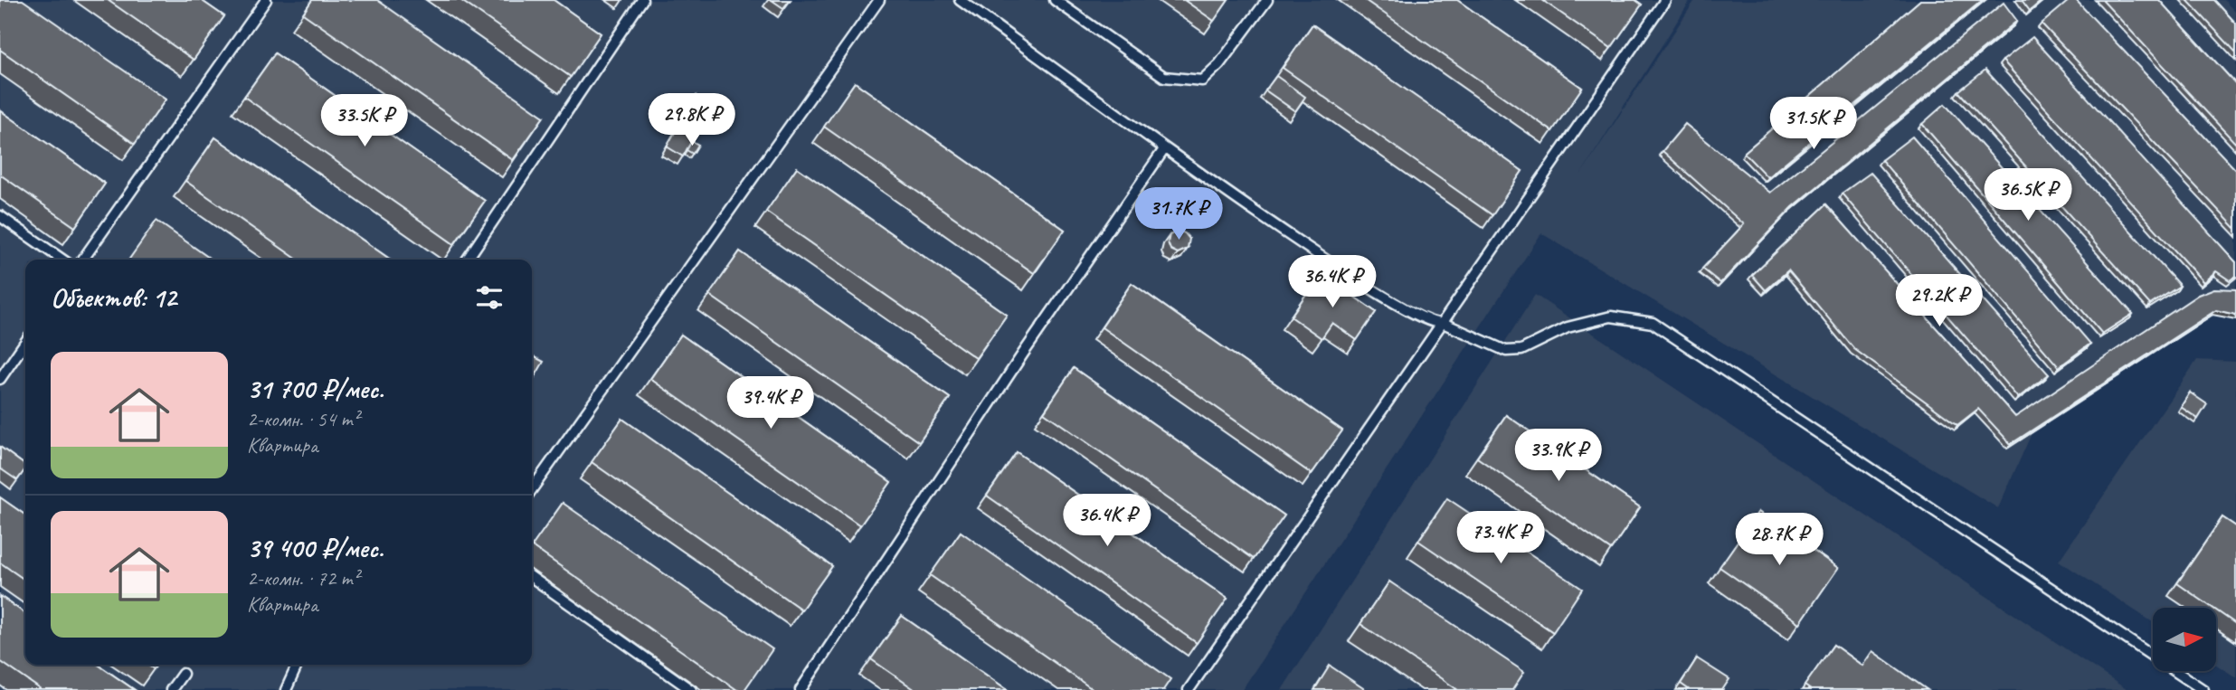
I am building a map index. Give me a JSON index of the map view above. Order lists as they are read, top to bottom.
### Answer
{
  "north": "right",
  "page": {
    "price": [
      "29.8K ₽",
      "33.5K ₽",
      "31.5K ₽",
      "36.5K ₽",
      "31.7K ₽",
      "36.4K ₽",
      "29.2K ₽",
      "39.4K ₽",
      "33.9K ₽",
      "36.4K ₽",
      "73.4K ₽",
      "28.7K ₽"
    ],
    "heading": "Объектов: 12",
    "list": [
      {
        "name": "31 700 ₽/мес.",
        "note": "2-комн. · 54 m² · Квартира"
      },
      {
        "name": "39 400 ₽/мес.",
        "note": "2-комн. · 72 m² · Квартира"
      }
    ]
  }
}
